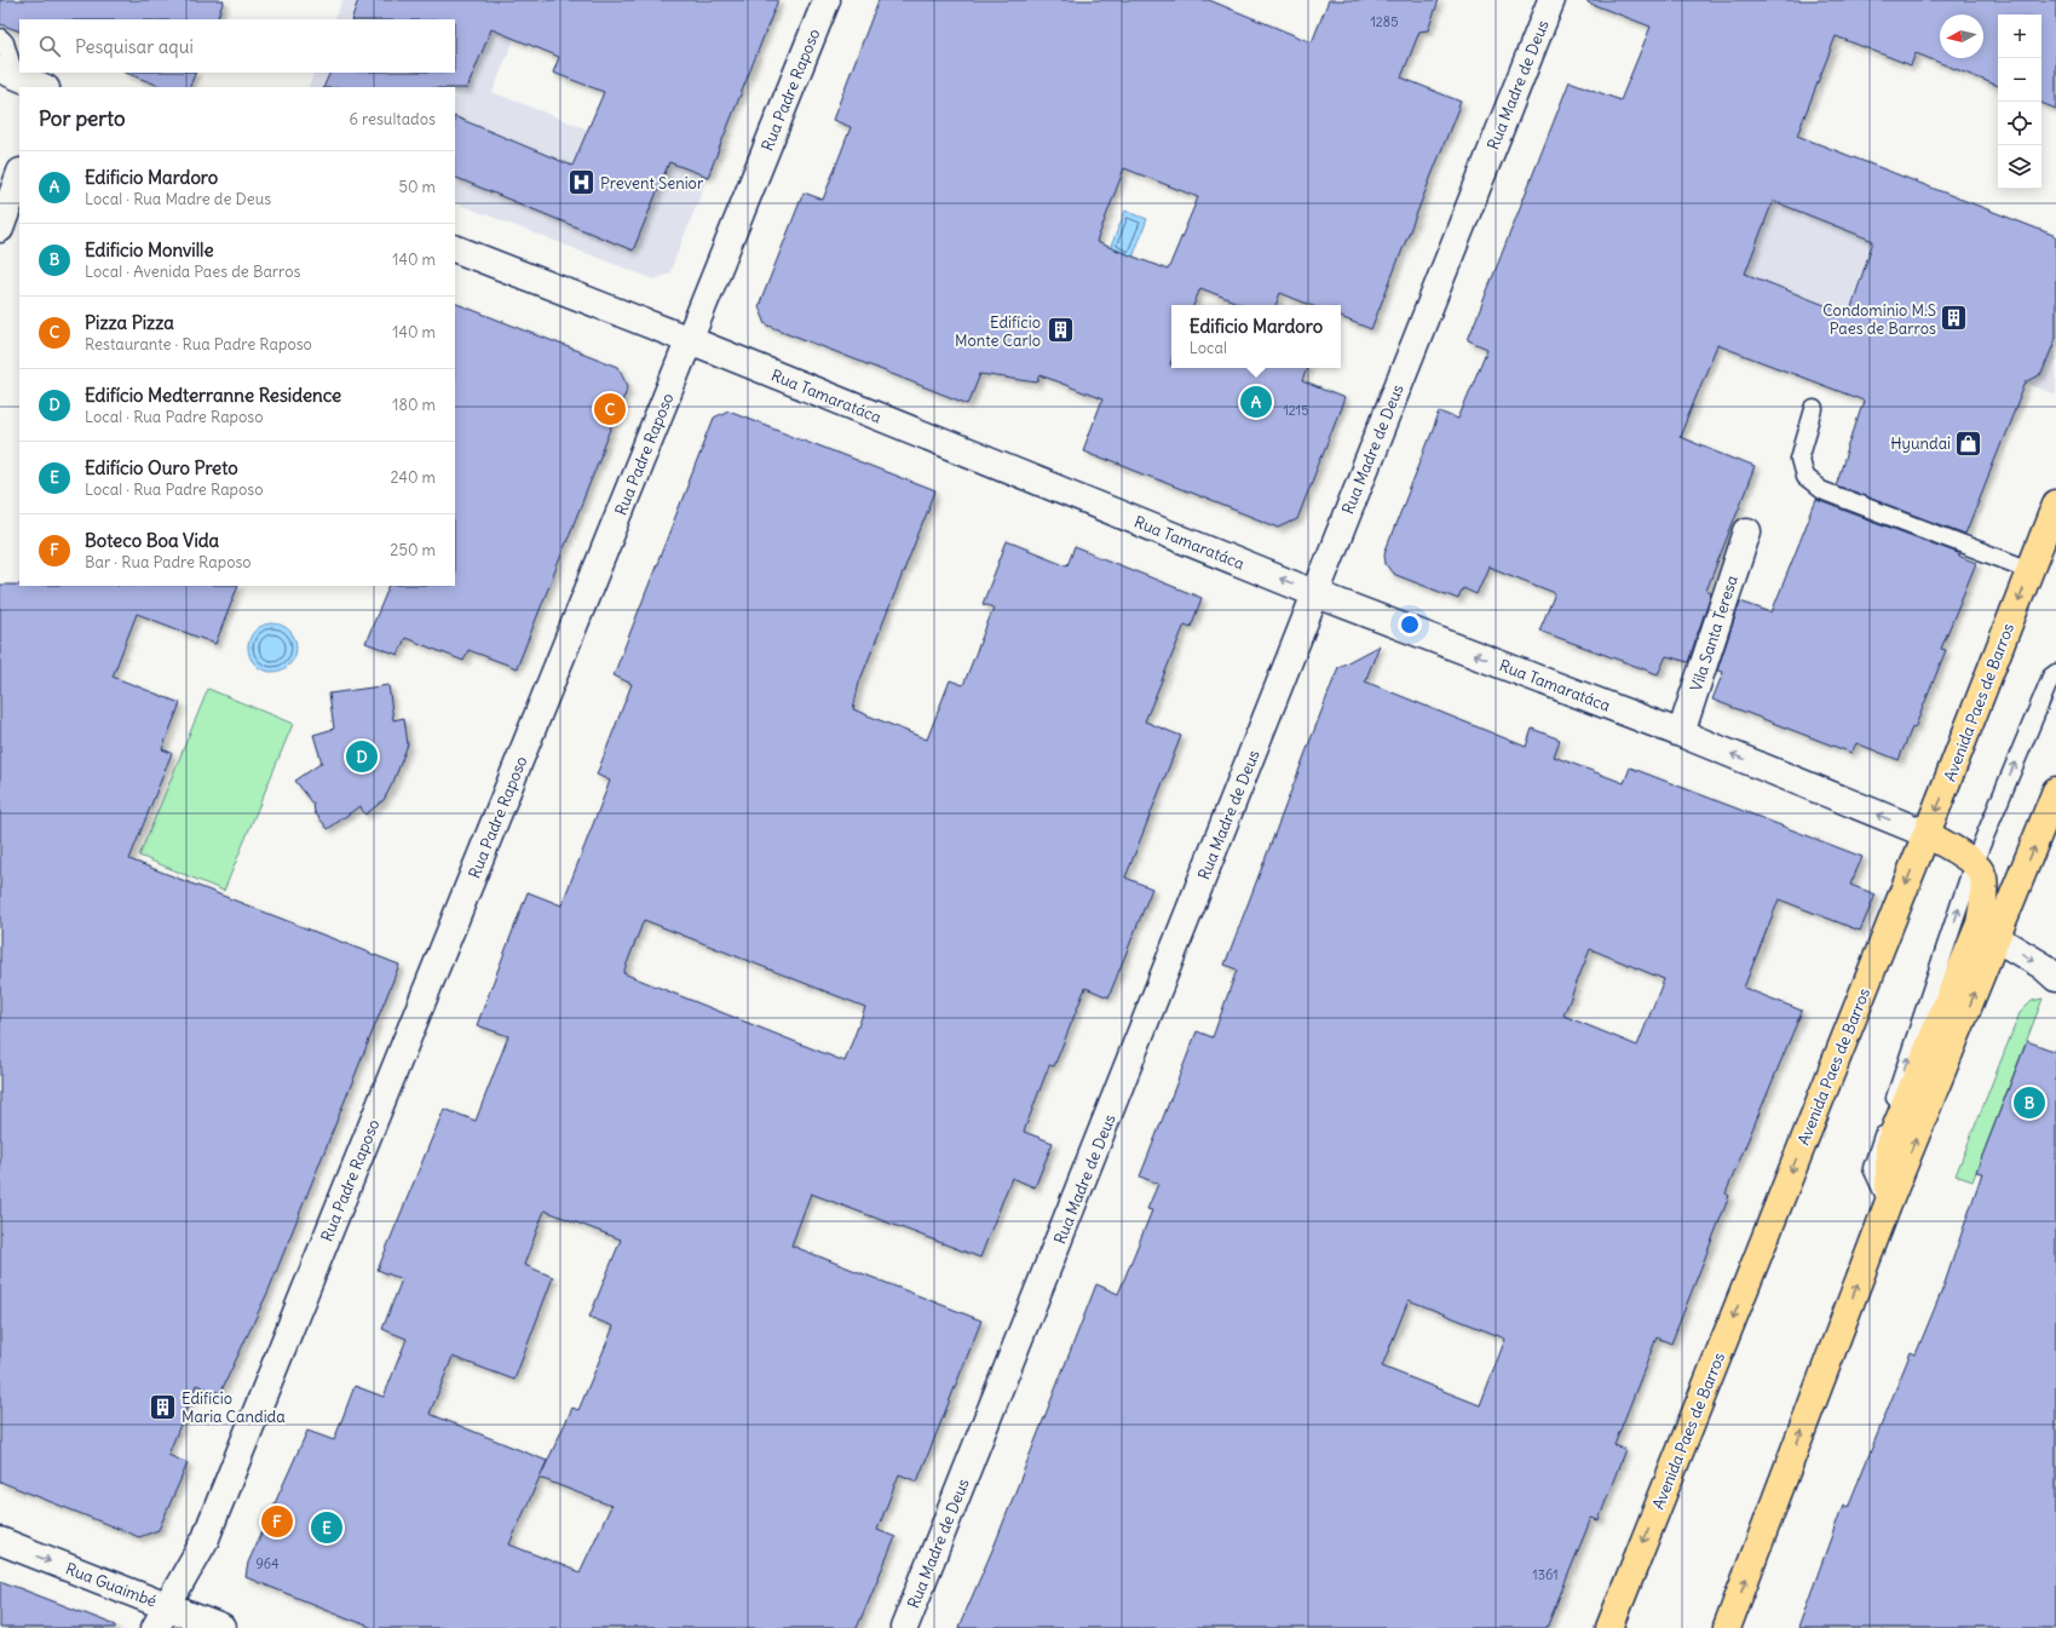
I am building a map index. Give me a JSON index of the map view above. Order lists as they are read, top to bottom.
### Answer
{
  "streets": {
    "main road": ["Avenida Paes de Barros"],
    "street": [
      "Rua Madre de Deus",
      "Rua Padre Raposo",
      "Rua Tamaratáca",
      "Vila Santa Teresa",
      "Rua Guaimbé"
    ]
  },
  "crossings": [
    ["Rua Madre de Deus", "Rua Tamaratáca"],
    ["Rua Padre Raposo", "Rua Tamaratáca"],
    ["Rua Padre Raposo", "Rua Guaimbé"],
    ["Rua Tamaratáca", "Vila Santa Teresa"],
    ["Rua Tamaratáca", "Avenida Paes de Barros"]
  ],
  "one_way": ["Rua Tamaratáca", "Rua Guaimbé"],
  "places": {
    "hospital": ["Prevent Senior"],
    "building": ["Condomínio M.S Paes de Barros", "Edifício Monte Carlo", "Edifício Maria Candida"],
    "shop": ["Hyundai"]
  },
  "house_numbers": [
    "1285",
    "1215",
    "964",
    "1361"
  ],
  "north": "left",
  "page": {
    "map_buttons": ["+", "−"],
    "search": "Pesquisar aqui",
    "heading": ["Por perto", "6 resultados"],
    "list": [
      {
        "mark": "A",
        "name": "Edificio Mardoro",
        "note": "Local · Rua Madre de Deus",
        "value": "50 m"
      },
      {
        "mark": "B",
        "name": "Edificio Monville",
        "note": "Local · Avenida Paes de Barros",
        "value": "140 m"
      },
      {
        "mark": "C",
        "name": "Pizza Pizza",
        "note": "Restaurante · Rua Padre Raposo",
        "value": "140 m"
      },
      {
        "mark": "D",
        "name": "Edifício Medterranne Residence",
        "note": "Local · Rua Padre Raposo",
        "value": "180 m"
      },
      {
        "mark": "E",
        "name": "Edifício Ouro Preto",
        "note": "Local · Rua Padre Raposo",
        "value": "240 m"
      },
      {
        "mark": "F",
        "name": "Boteco Boa Vida",
        "note": "Bar · Rua Padre Raposo",
        "value": "250 m"
      }
    ],
    "popup": ["Edificio Mardoro", "Local"],
    "pins": [
      "A",
      "C",
      "D",
      "B",
      "F",
      "E"
    ]
  }
}
